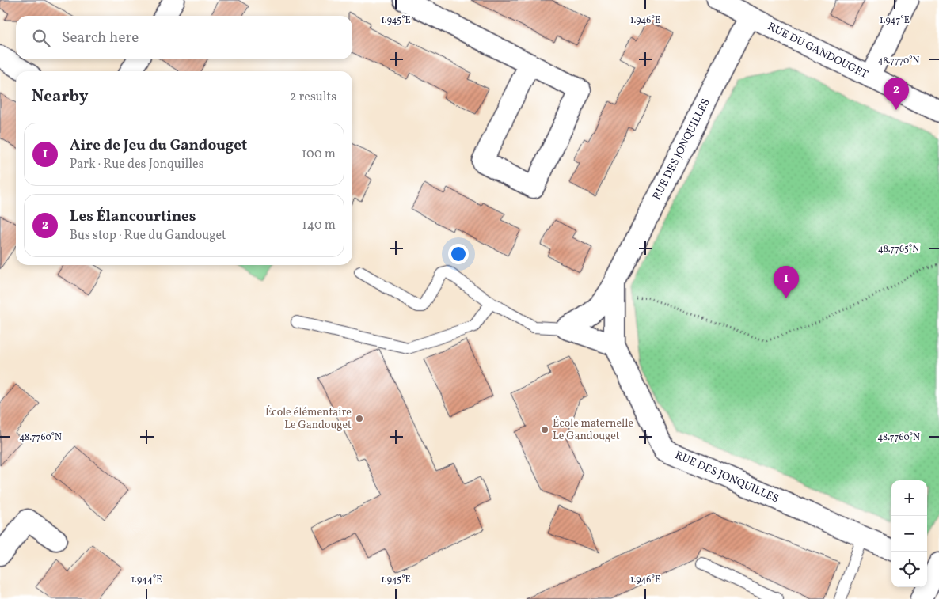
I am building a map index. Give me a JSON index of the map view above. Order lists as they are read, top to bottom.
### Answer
{
  "streets": {
    "street": ["RUE DU GANDOUGET", "RUE DES JONQUILLES"]
  },
  "crossings": [
    ["RUE DU GANDOUGET", "RUE DES JONQUILLES"]
  ],
  "places": ["École élémentaire Le Gandouget", "École maternelle Le Gandouget"],
  "page": {
    "search": "Search here",
    "heading": ["Nearby", "2 results"],
    "pins": ["2", "1"],
    "list": [
      {
        "mark": "1",
        "name": "Aire de Jeu du Gandouget",
        "note": "Park · Rue des Jonquilles",
        "value": "100 m"
      },
      {
        "mark": "2",
        "name": "Les Élancourtines",
        "note": "Bus stop · Rue du Gandouget",
        "value": "140 m"
      }
    ],
    "map_buttons": ["+", "−"]
  },
  "coordinates": [
    "1.945°E",
    "1.946°E",
    "1.947°E",
    "48.7770°N",
    "48.7765°N",
    "48.7760°N",
    "1.944°E"
  ]
}
